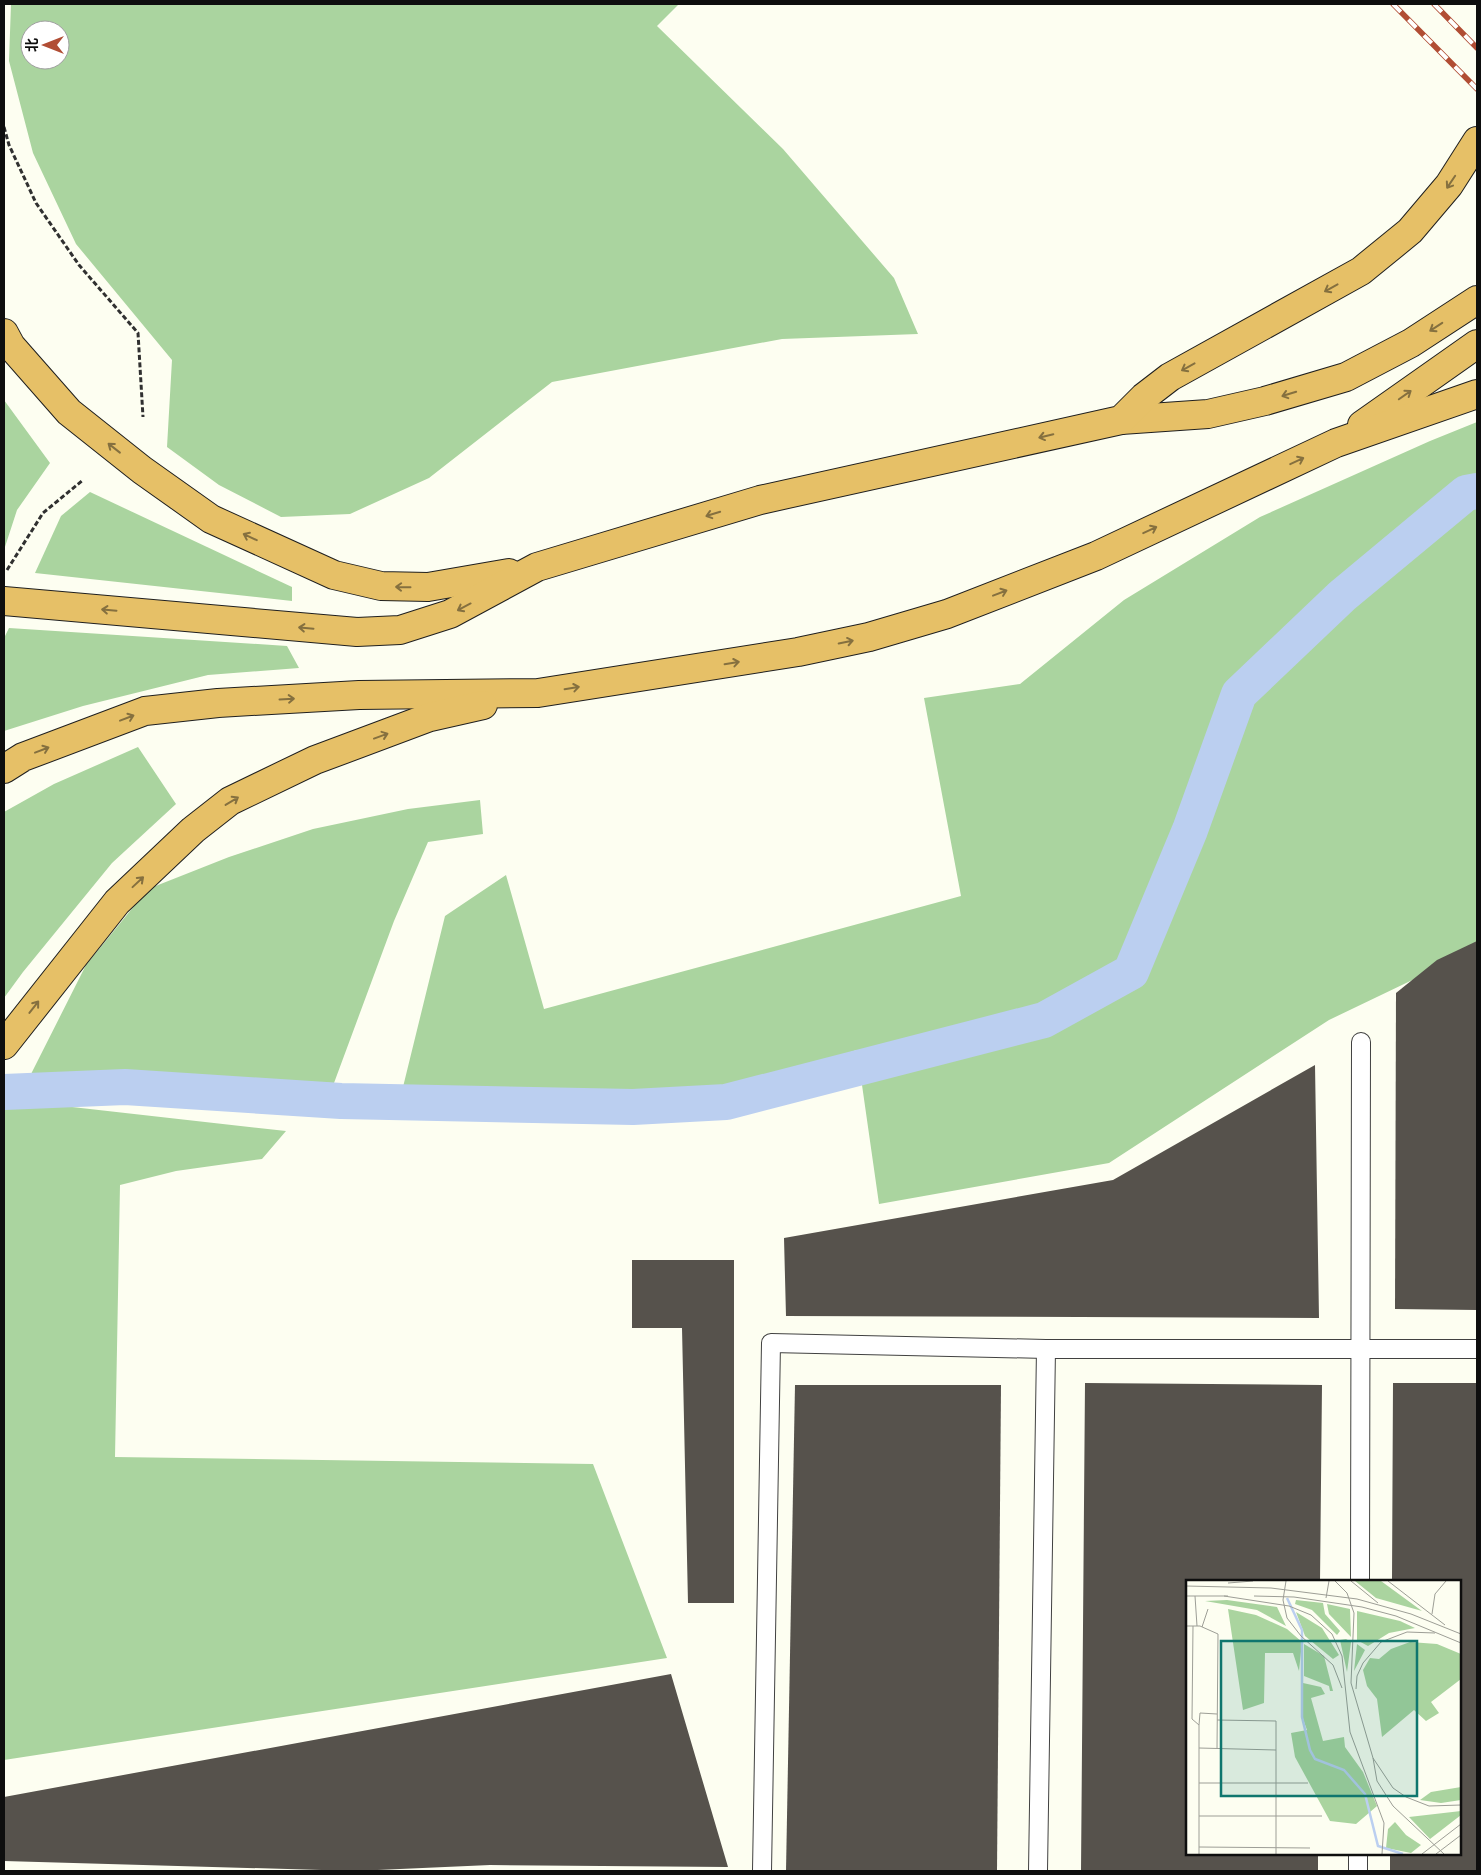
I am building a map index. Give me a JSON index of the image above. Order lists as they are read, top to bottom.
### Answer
{
  "north": "left"
}
